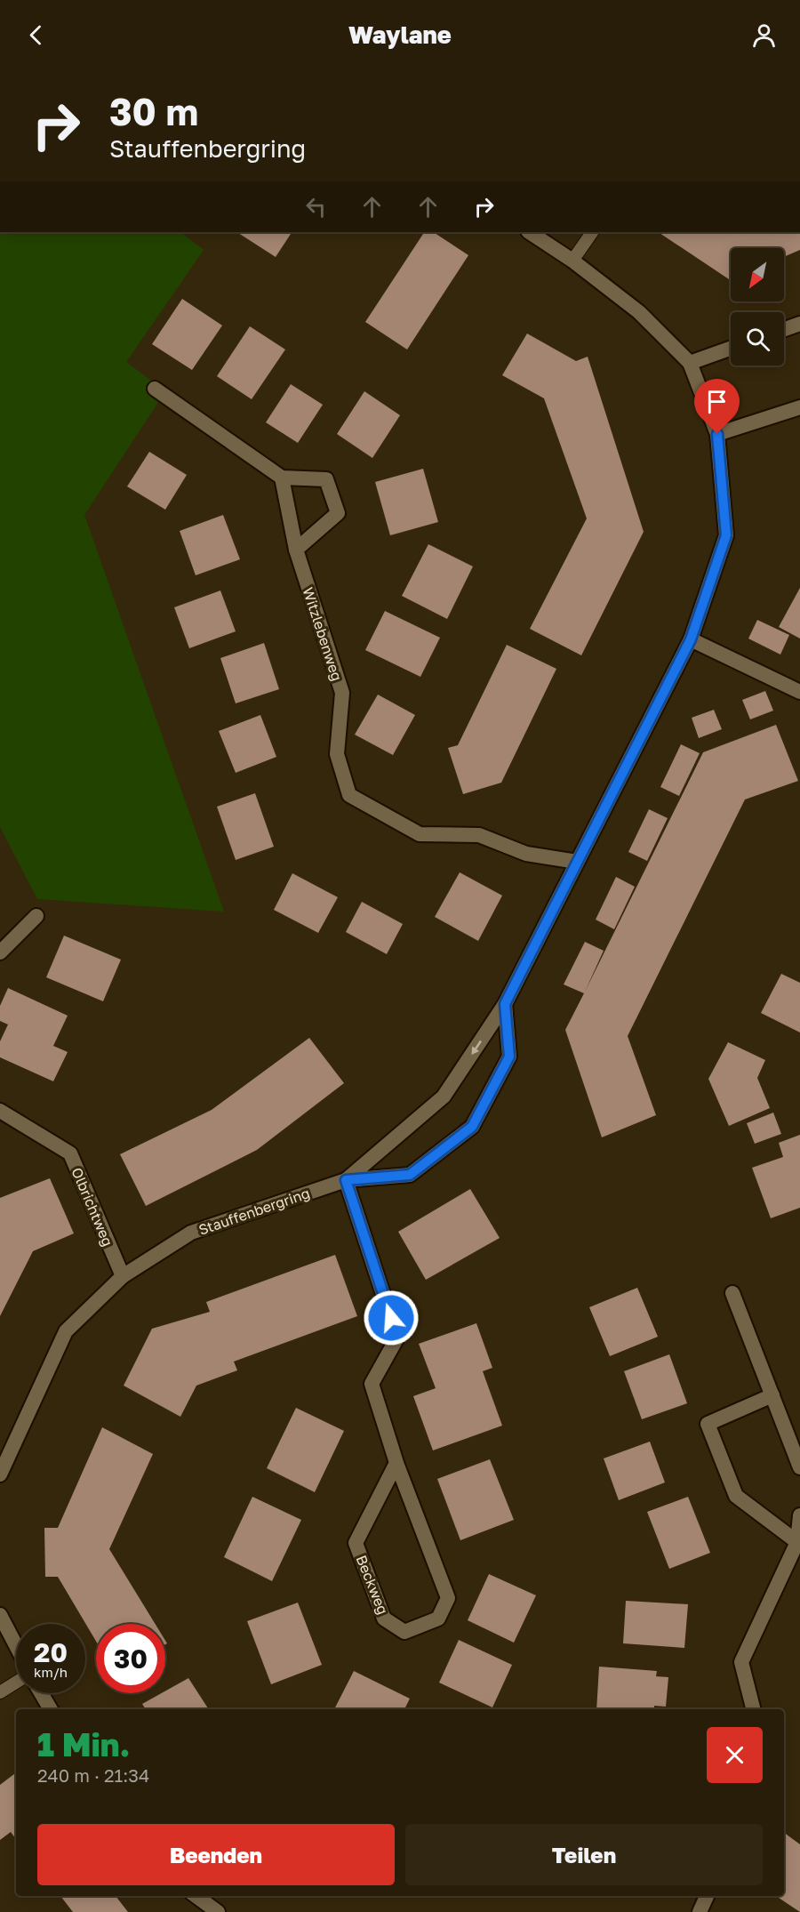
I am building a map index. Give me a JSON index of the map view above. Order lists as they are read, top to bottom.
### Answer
{
  "streets": {
    "street": [
      "Witzlebenweg",
      "Olbrichtweg",
      "Stauffenbergring",
      "Beckweg"
    ]
  },
  "crossings": [
    ["Witzlebenweg", "Stauffenbergring"],
    ["Olbrichtweg", "Stauffenbergring"],
    ["Stauffenbergring", "Beckweg"]
  ],
  "north": "bottom left",
  "page": {
    "header": "Waylane",
    "turn": ["30 m", "Stauffenbergring"],
    "speed": "20 km/h",
    "limit": "30",
    "heading": ["1 Min.", "240 m · 21:34"],
    "buttons": ["Beenden", "Teilen"]
  }
}
